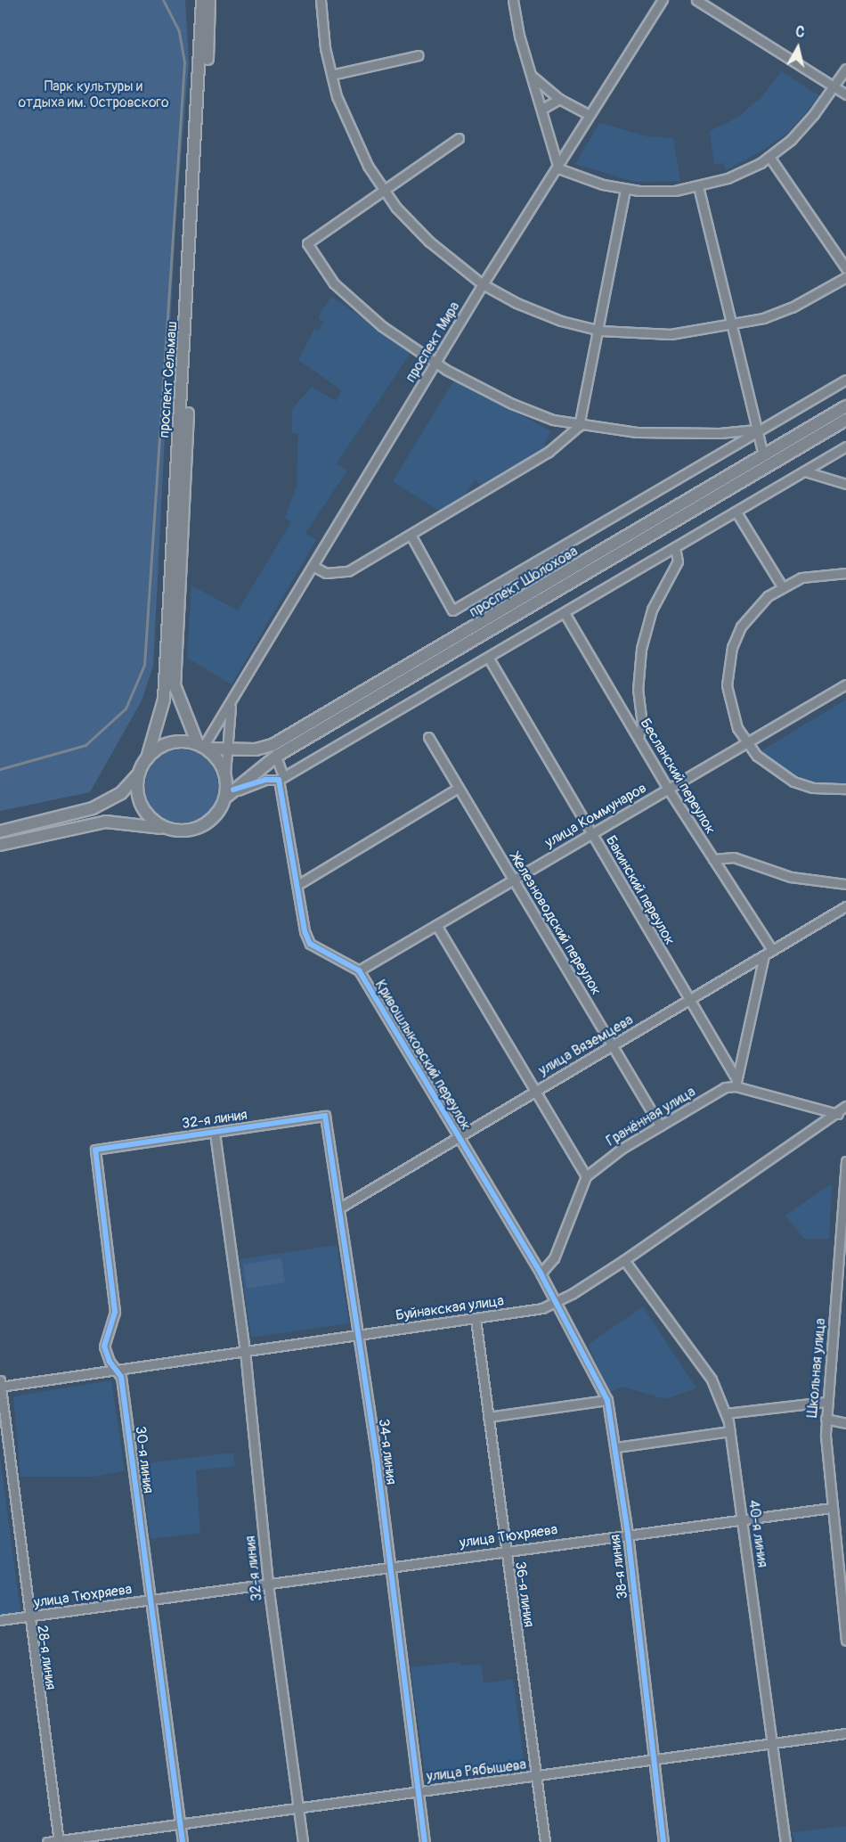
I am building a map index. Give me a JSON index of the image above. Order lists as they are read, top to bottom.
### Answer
{
  "streets": {
    "main road": ["проспект Сельмаш", "проспект Шолохова"],
    "street": [
      "проспект Мира",
      "Бесланский переулок",
      "улица Коммунаров",
      "Бакинский переулок",
      "Железноводский переулок",
      "улица Вяземцева",
      "Кривошлыковский переулок",
      "Гранённая улица",
      "32-я линия",
      "Буйнакская улица",
      "Школьная улица",
      "34-я линия",
      "30-я линия",
      "40-я линия",
      "улица Тюхряева",
      "38-я линия",
      "36-я линия",
      "28-я линия",
      "улица Рябышева"
    ]
  },
  "crossings": [
    ["проспект Мира", "проспект Сельмаш"],
    ["проспект Мира", "проспект Шолохова"],
    ["проспект Сельмаш", "проспект Шолохова"],
    ["проспект Шолохова", "Кривошлыковский переулок"],
    ["Бесланский переулок", "улица Коммунаров"],
    ["Бесланский переулок", "улица Вяземцева"],
    ["улица Коммунаров", "Бакинский переулок"],
    ["улица Коммунаров", "Железноводский переулок"],
    ["улица Коммунаров", "Кривошлыковский переулок"],
    ["Бакинский переулок", "улица Вяземцева"],
    ["Бакинский переулок", "Гранённая улица"],
    ["Железноводский переулок", "улица Вяземцева"],
    ["Железноводский переулок", "Гранённая улица"],
    ["улица Вяземцева", "Кривошлыковский переулок"],
    ["улица Вяземцева", "34-я линия"],
    ["Кривошлыковский переулок", "Гранённая улица"],
    ["Кривошлыковский переулок", "Буйнакская улица"],
    ["Кривошлыковский переулок", "38-я линия"],
    ["32-я линия", "Буйнакская улица"],
    ["32-я линия", "34-я линия"],
    ["32-я линия", "30-я линия"],
    ["32-я линия", "улица Тюхряева"],
    ["32-я линия", "улица Рябышева"],
    ["Буйнакская улица", "34-я линия"],
    ["Буйнакская улица", "30-я линия"],
    ["Буйнакская улица", "40-я линия"],
    ["Буйнакская улица", "38-я линия"],
    ["Буйнакская улица", "36-я линия"],
    ["Буйнакская улица", "28-я линия"],
    ["Школьная улица", "улица Тюхряева"],
    ["34-я линия", "улица Тюхряева"],
    ["34-я линия", "улица Рябышева"],
    ["30-я линия", "улица Тюхряева"],
    ["30-я линия", "улица Рябышева"],
    ["40-я линия", "улица Тюхряева"],
    ["40-я линия", "улица Рябышева"],
    ["улица Тюхряева", "38-я линия"],
    ["улица Тюхряева", "36-я линия"],
    ["улица Тюхряева", "28-я линия"],
    ["38-я линия", "улица Рябышева"],
    ["36-я линия", "улица Рябышева"],
    ["28-я линия", "улица Рябышева"]
  ],
  "parks": ["Парк культуры и отдыха им. Островского"],
  "north": "top"
}
